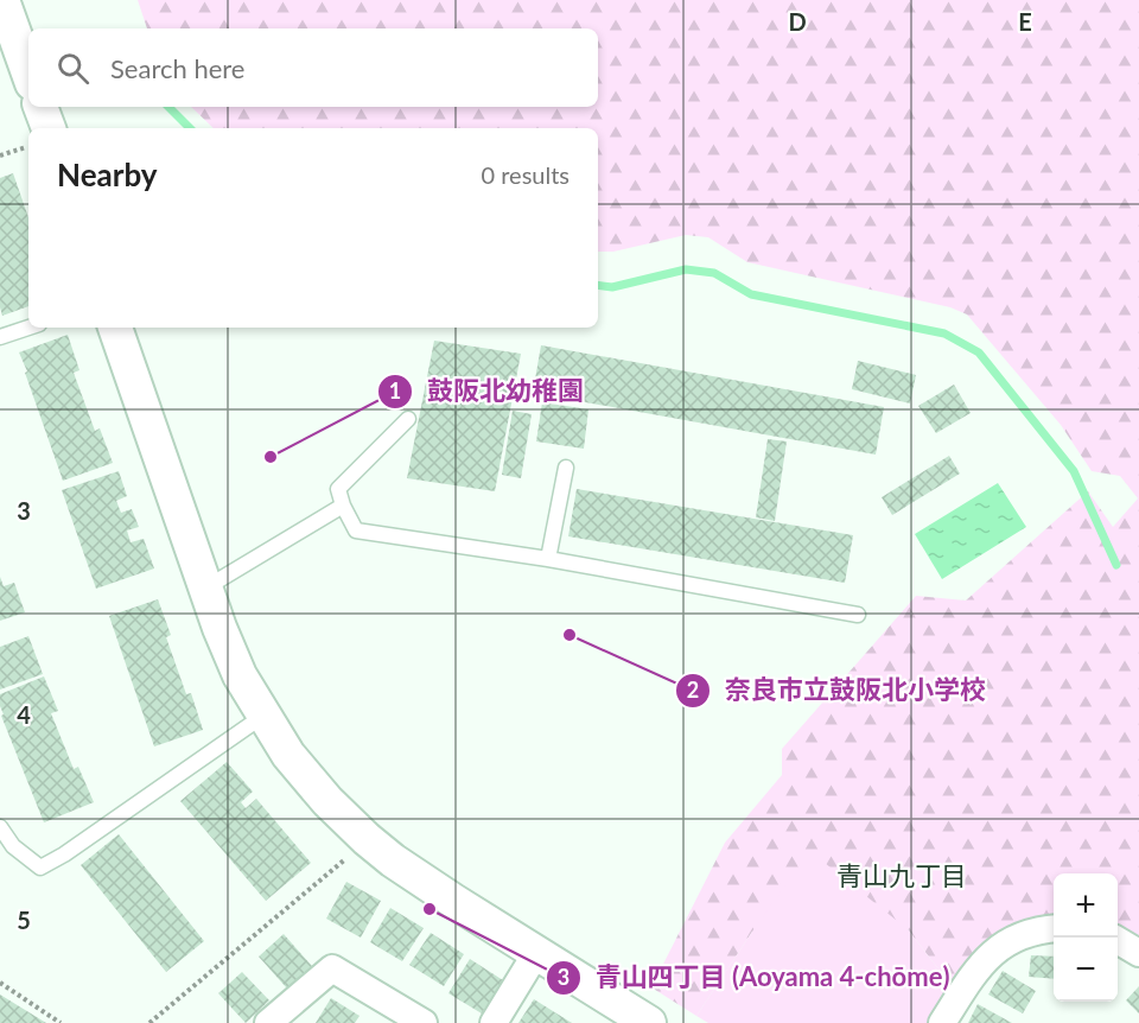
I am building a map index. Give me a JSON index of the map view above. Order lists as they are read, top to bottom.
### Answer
{
  "districts": ["青山九丁目"],
  "places": ["鼓阪北幼稚園", "奈良市立鼓阪北小学校", "青山四丁目 (Aoyama 4-chōme)"],
  "page": {
    "search": "Search here",
    "heading": ["Nearby", "0 results"],
    "map_buttons": ["+", "−"]
  },
  "grid": {
    "columns": ["D", "E"],
    "rows": ["3", "4", "5"]
  }
}
